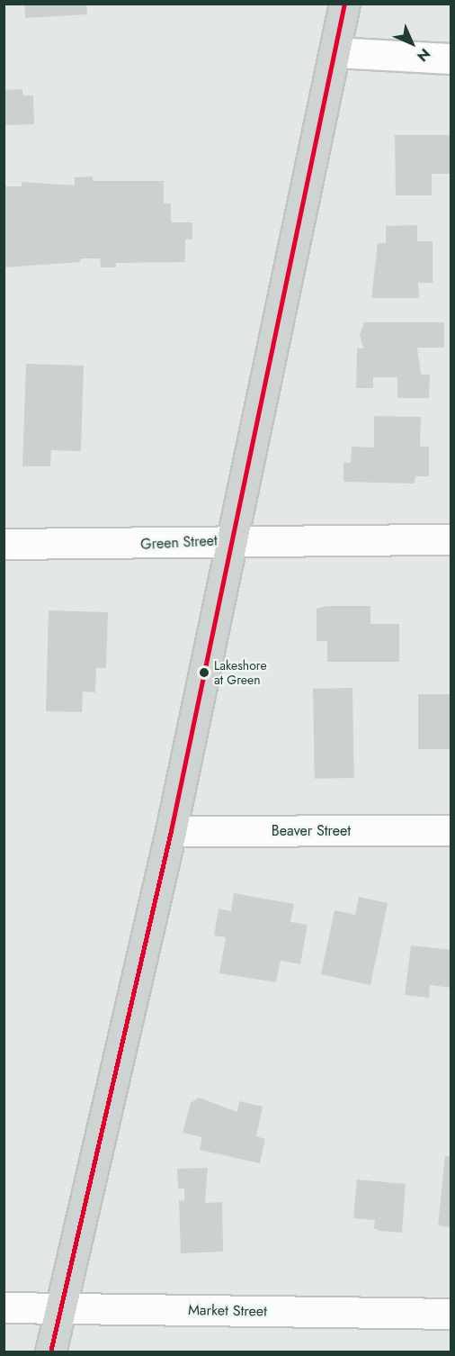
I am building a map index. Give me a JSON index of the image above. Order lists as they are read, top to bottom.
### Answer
{
  "streets": {
    "street": ["Green Street", "Beaver Street", "Market Street"]
  },
  "places": ["Lakeshore at Green"],
  "north": "bottom right"
}
